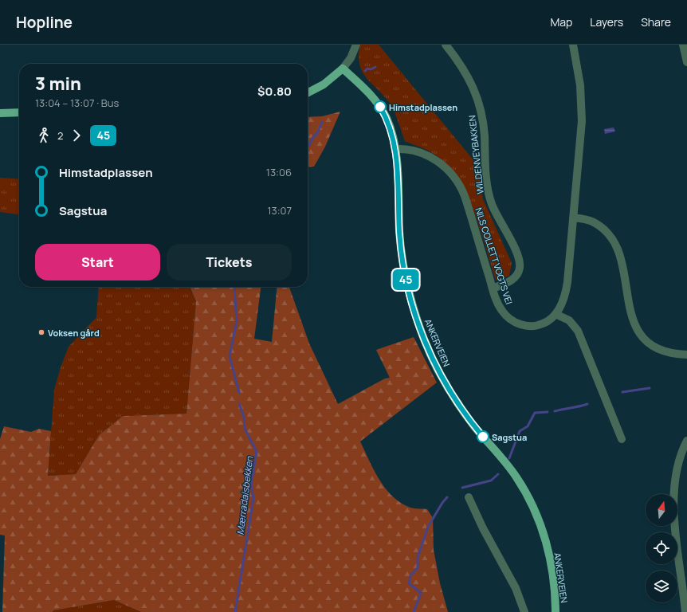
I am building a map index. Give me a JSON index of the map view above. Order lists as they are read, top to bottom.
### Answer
{
  "streets": {
    "main road": ["ANKERVEIEN"],
    "street": ["WILDENVEYBAKKEN", "NILS COLLETT VOGTS VEI"]
  },
  "crossings": [
    ["WILDENVEYBAKKEN", "NILS COLLETT VOGTS VEI"],
    ["NILS COLLETT VOGTS VEI", "ANKERVEIEN"]
  ],
  "water": ["Mærradalsbekken"],
  "places": ["Himstadplassen", "Voksen gård", "Sagstua"],
  "lines": ["bus line 45"],
  "north": "top",
  "page": {
    "header": "Hopline",
    "nav": ["Map", "Layers", "Share"],
    "on_map": "45",
    "heading": ["3 min", "13:04 – 13:07 · Bus", "$0.80"],
    "legs": ["2", "45"],
    "list": [
      {
        "name": "Himstadplassen",
        "value": "13:06"
      },
      {
        "name": "Sagstua",
        "value": "13:07"
      }
    ],
    "buttons": ["Start", "Tickets"]
  }
}
